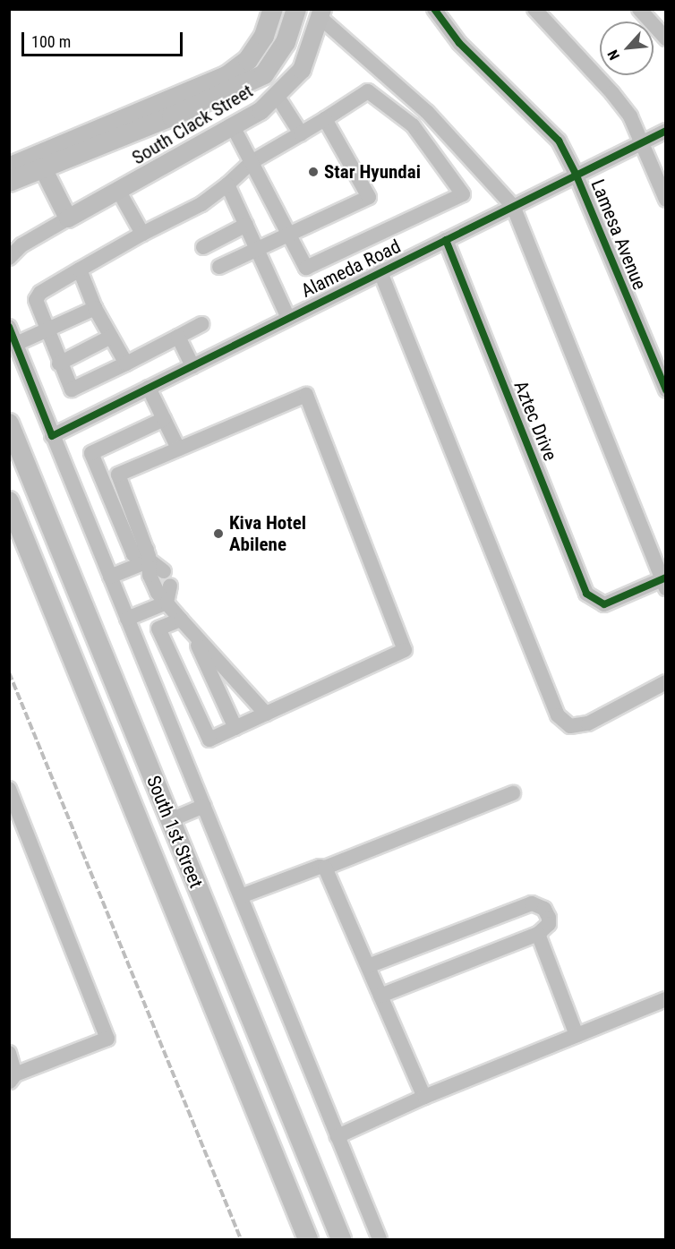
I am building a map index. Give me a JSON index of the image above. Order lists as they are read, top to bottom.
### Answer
{
  "streets": {
    "highway": ["South 1st Street"],
    "main road": ["South Clack Street"],
    "street": ["Lamesa Avenue", "Alameda Road", "Aztec Drive"]
  },
  "crossings": [
    ["Lamesa Avenue", "Alameda Road"],
    ["Alameda Road", "Aztec Drive"],
    ["Alameda Road", "South 1st Street"]
  ],
  "places": ["Star Hyundai", "Kiva Hotel Abilene"],
  "scale_bar": "100 m",
  "north": "bottom left"
}
